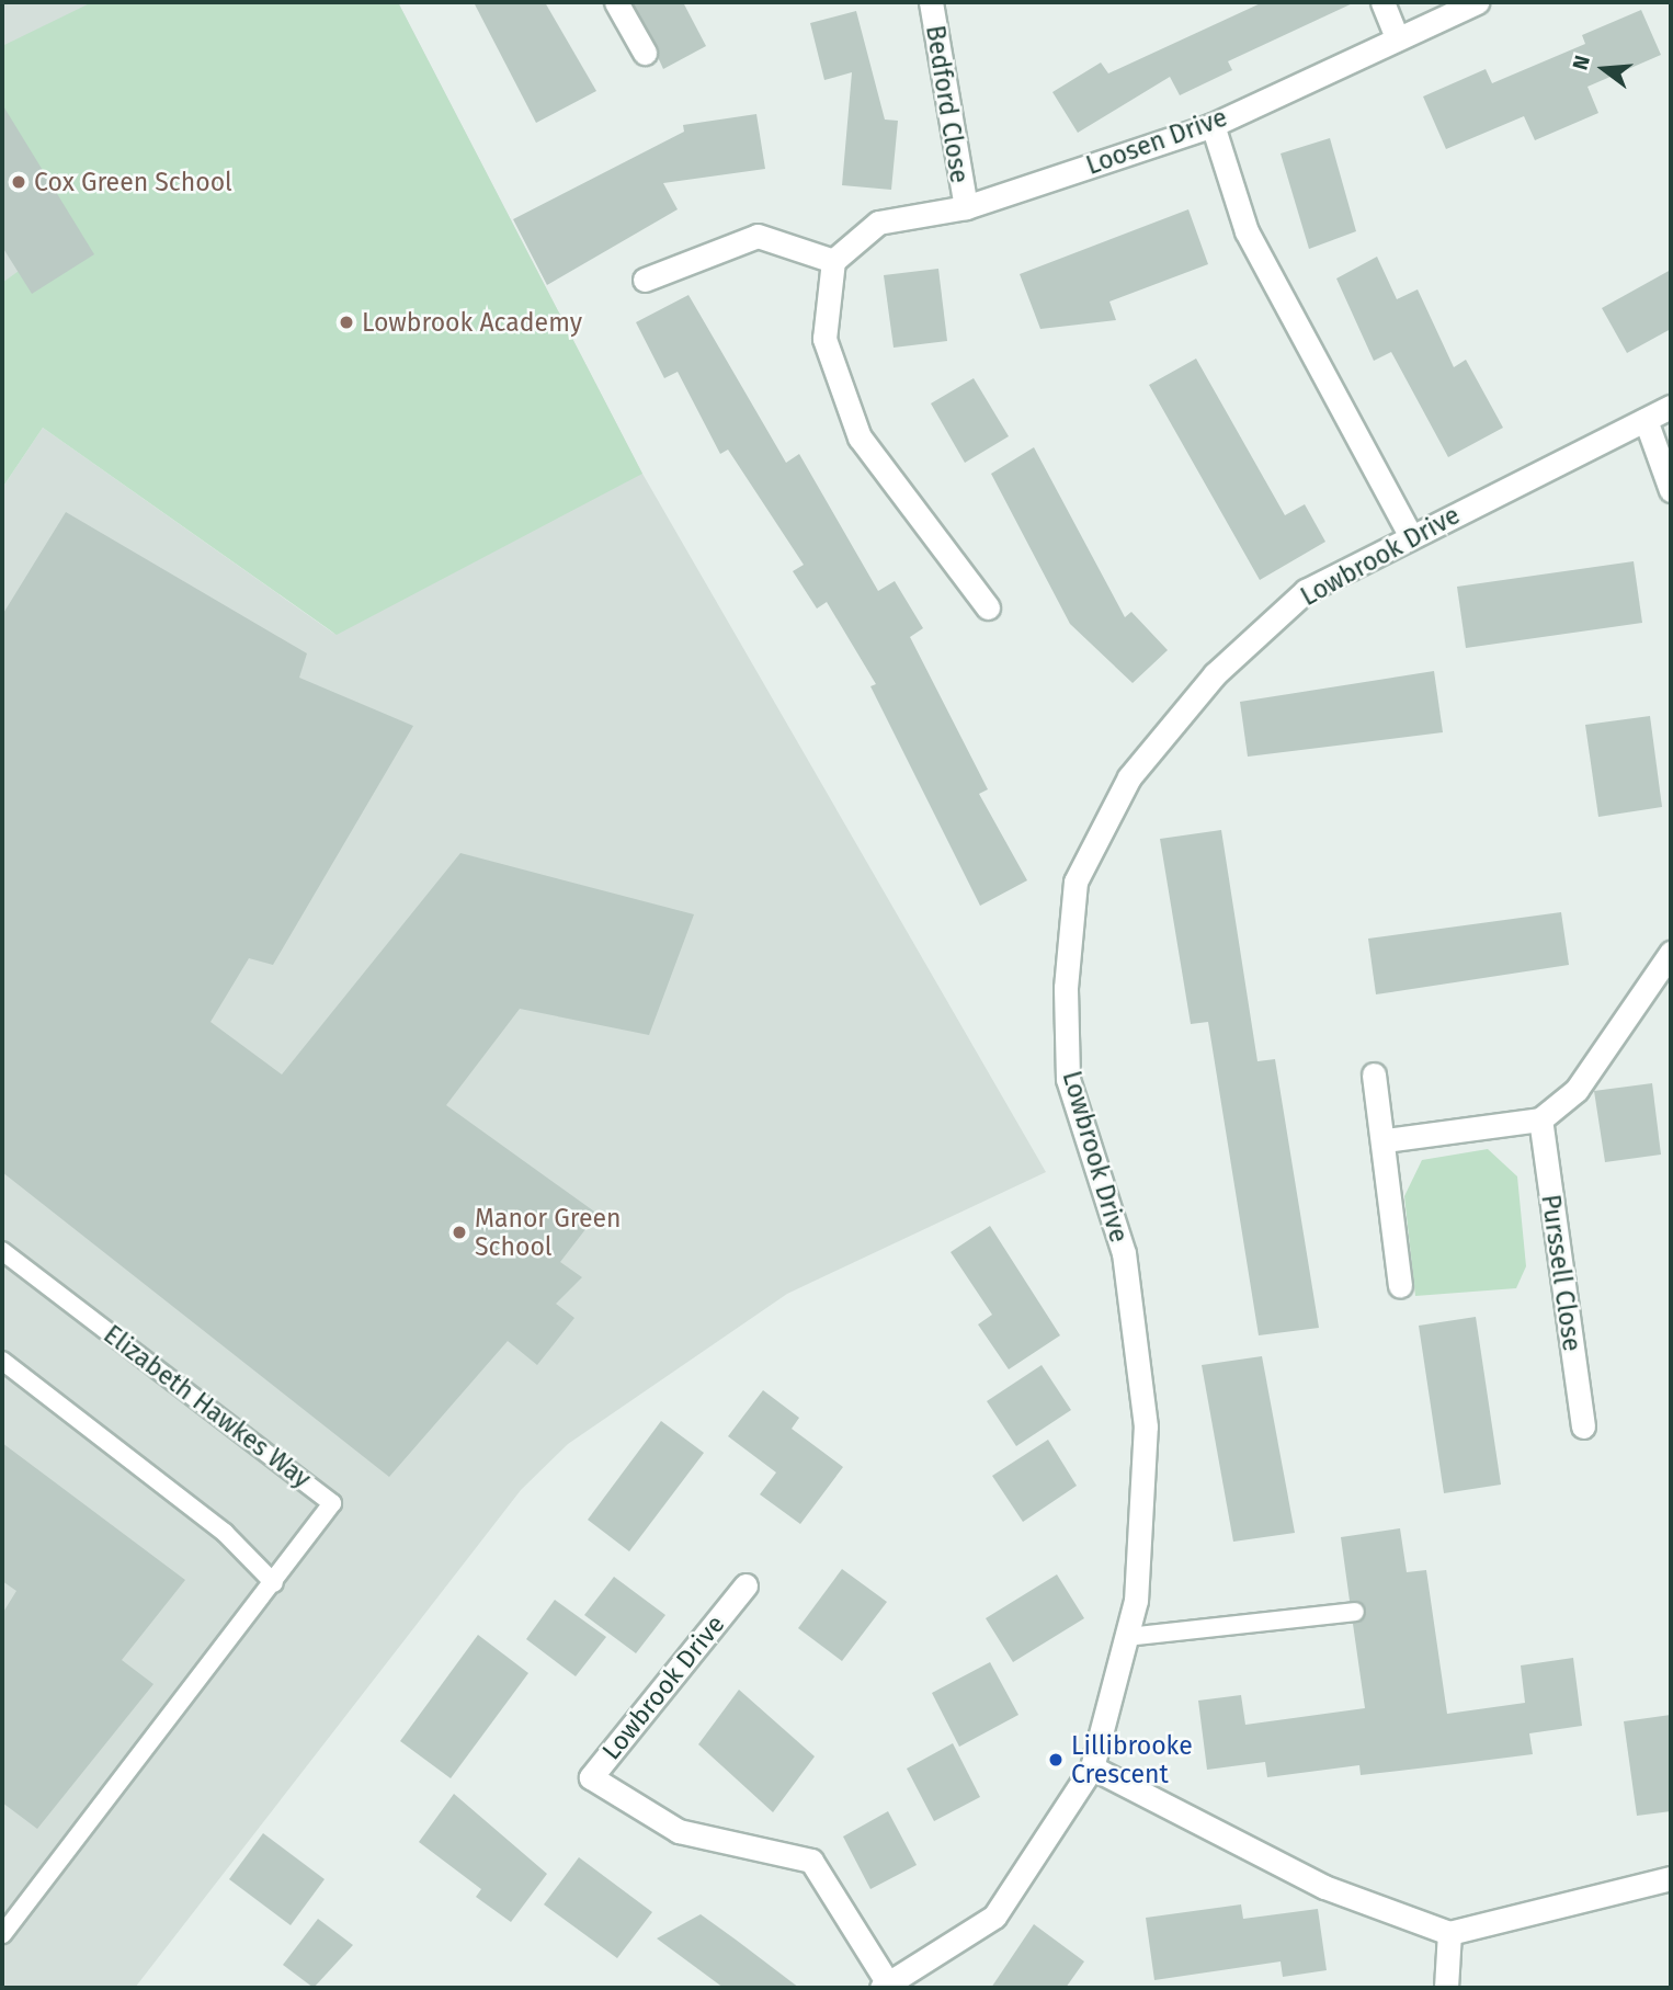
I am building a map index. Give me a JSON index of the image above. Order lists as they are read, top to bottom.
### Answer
{
  "streets": {
    "street": [
      "Bedford Close",
      "Loosen Drive",
      "Lowbrook Drive",
      "Purssell Close"
    ],
    "lane": ["Elizabeth Hawkes Way"]
  },
  "crossings": [
    ["Bedford Close", "Loosen Drive"]
  ],
  "places": [
    "Cox Green School",
    "Lowbrook Academy",
    "Manor Green School",
    "Lillibrooke Crescent"
  ],
  "north": "left"
}
